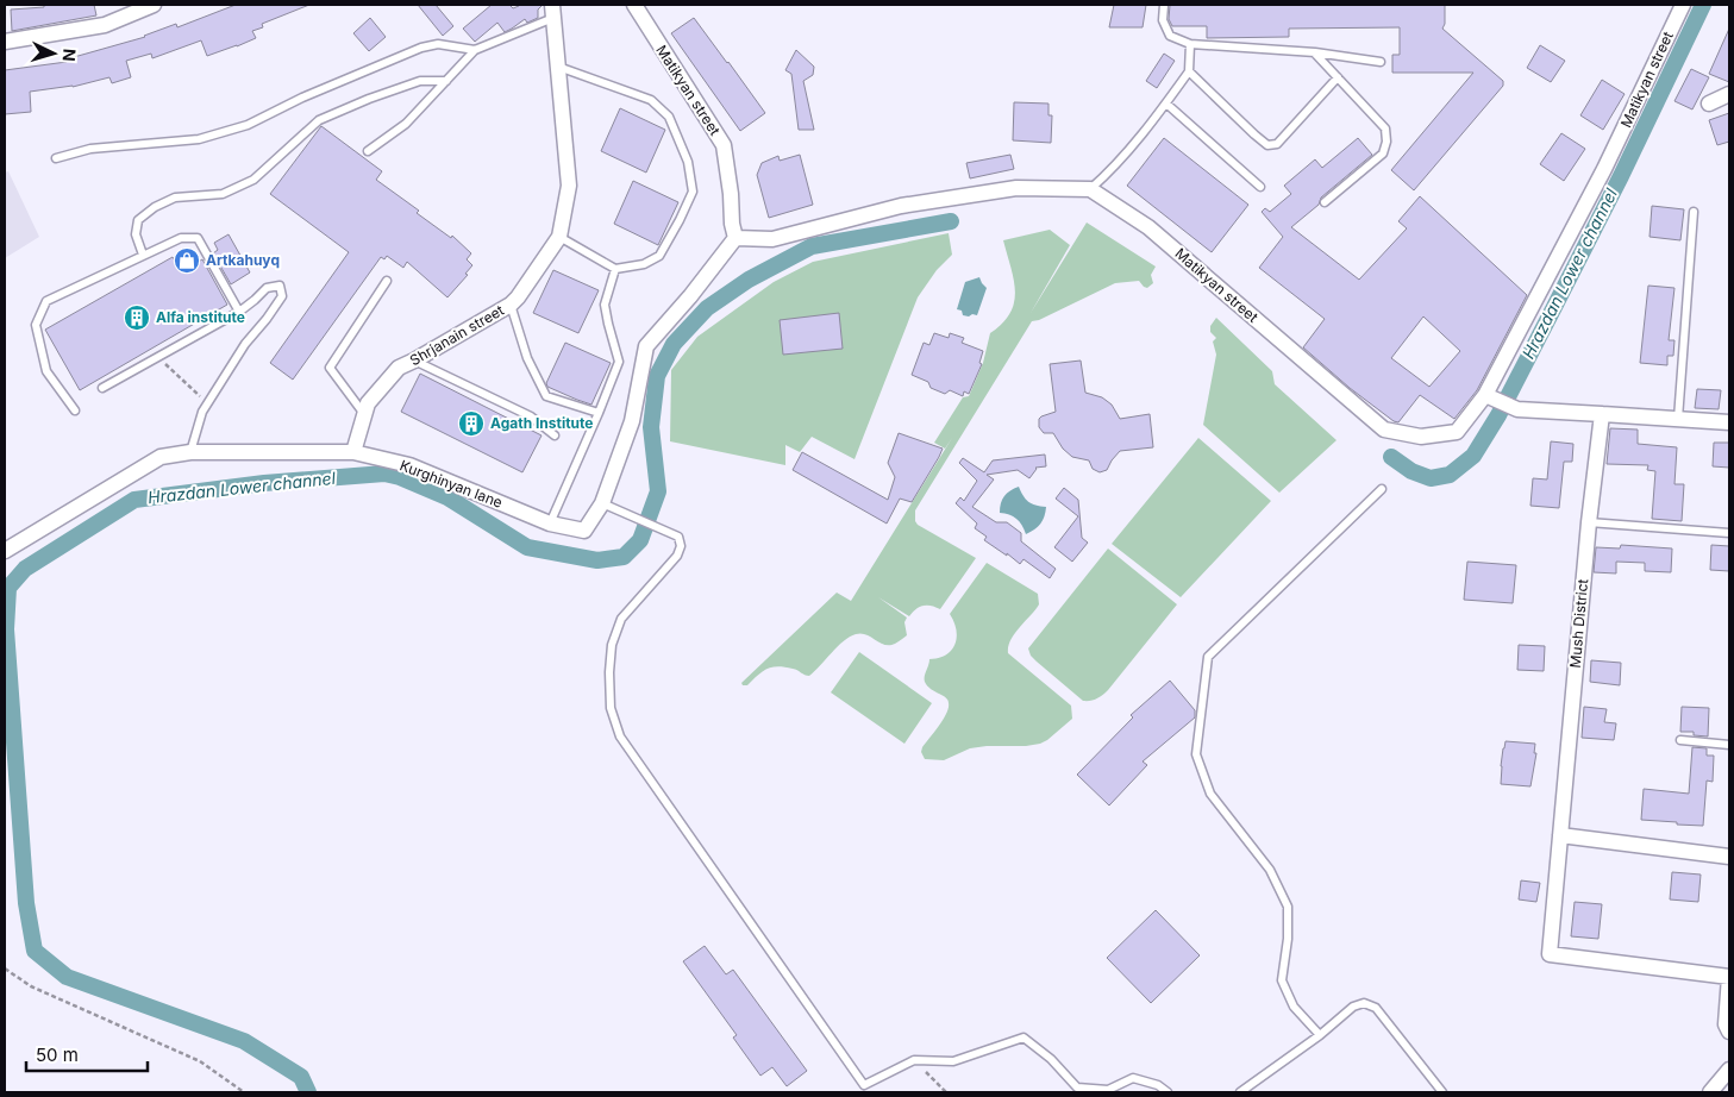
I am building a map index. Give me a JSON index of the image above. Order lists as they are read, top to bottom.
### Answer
{
  "streets": {
    "street": [
      "Matikyan street",
      "Shrjanain street",
      "Kurghinyan lane",
      "Mush District"
    ]
  },
  "crossings": [
    ["Matikyan street", "Kurghinyan lane"],
    ["Shrjanain street", "Kurghinyan lane"]
  ],
  "water": ["Hrazdan Lower channel"],
  "places": {
    "shop": ["Artkahuyq"],
    "building": ["Alfa institute", "Agath Institute"]
  },
  "scale_bar": "50 m",
  "north": "right"
}
